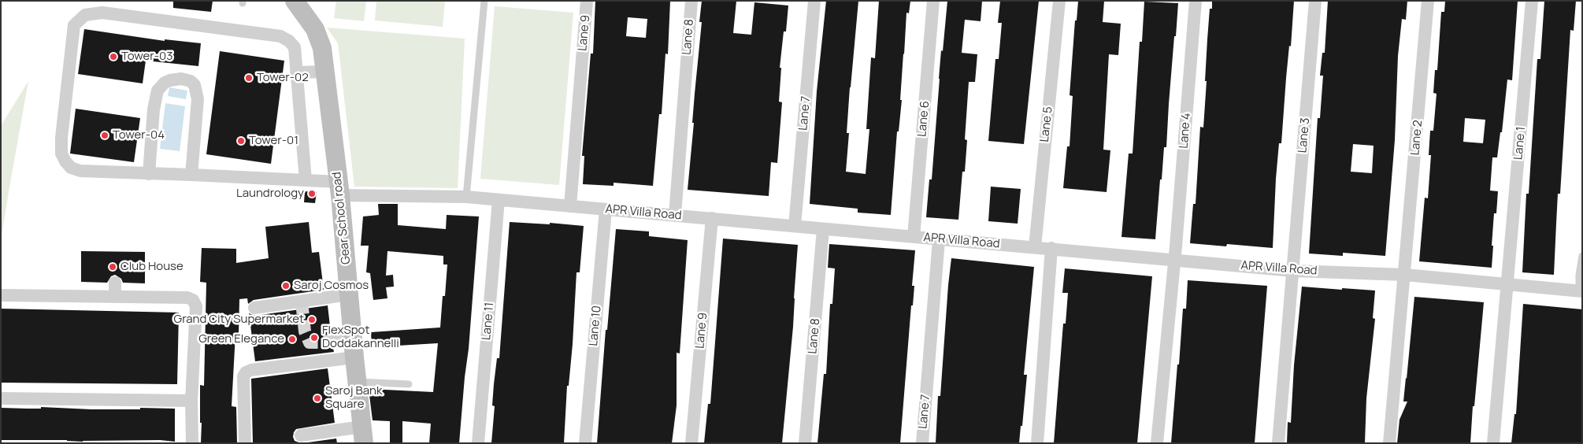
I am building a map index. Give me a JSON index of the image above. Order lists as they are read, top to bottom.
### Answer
{
  "streets": {
    "main road": ["Gear School road"],
    "street": [
      "Lane 9",
      "Lane 8",
      "Lane 7",
      "Lane 6",
      "Lane 5",
      "Lane 4",
      "Lane 3",
      "Lane 2",
      "Lane 1",
      "APR Villa Road",
      "Lane 11",
      "Lane 10"
    ]
  },
  "crossings": [
    ["Lane 9", "APR Villa Road"],
    ["Lane 8", "APR Villa Road"],
    ["Lane 7", "APR Villa Road"],
    ["Lane 6", "APR Villa Road"],
    ["Lane 5", "APR Villa Road"],
    ["Lane 4", "APR Villa Road"],
    ["Lane 3", "APR Villa Road"],
    ["Lane 2", "APR Villa Road"],
    ["Lane 1", "APR Villa Road"],
    ["APR Villa Road", "Gear School road"],
    ["APR Villa Road", "Lane 11"],
    ["APR Villa Road", "Lane 10"]
  ],
  "places": [
    "Tower-03",
    "Tower-02",
    "Tower-04",
    "Tower-01",
    "Laundrology",
    "Club House",
    "Saroj Cosmos",
    "Grand City Supermarket",
    "FlexSpot Doddakannelli",
    "Green Elegance",
    "Saroj Bank Square"
  ]
}
